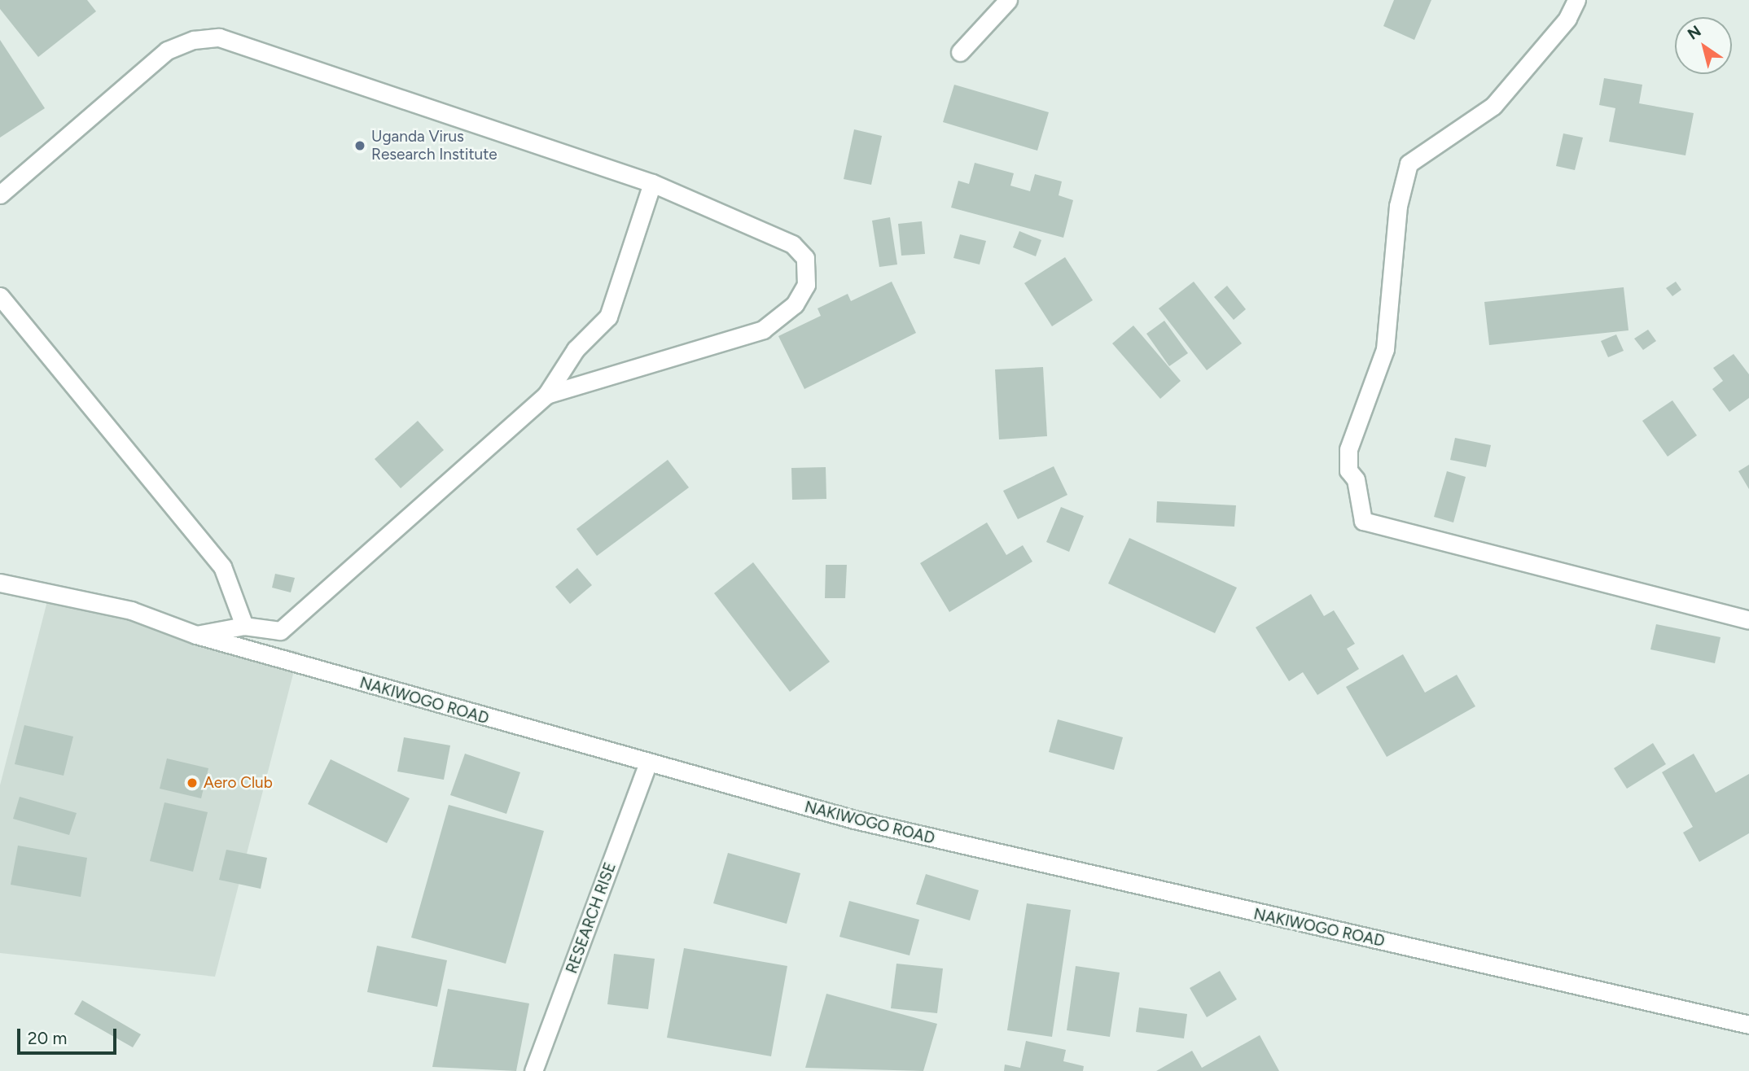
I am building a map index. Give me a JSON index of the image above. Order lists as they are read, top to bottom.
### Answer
{
  "streets": {
    "street": ["NAKIWOGO ROAD", "RESEARCH RISE"]
  },
  "crossings": [
    ["NAKIWOGO ROAD", "RESEARCH RISE"]
  ],
  "places": ["Uganda Virus Research Institute", "Aero Club"],
  "scale_bar": "20 m",
  "north": "top left"
}
